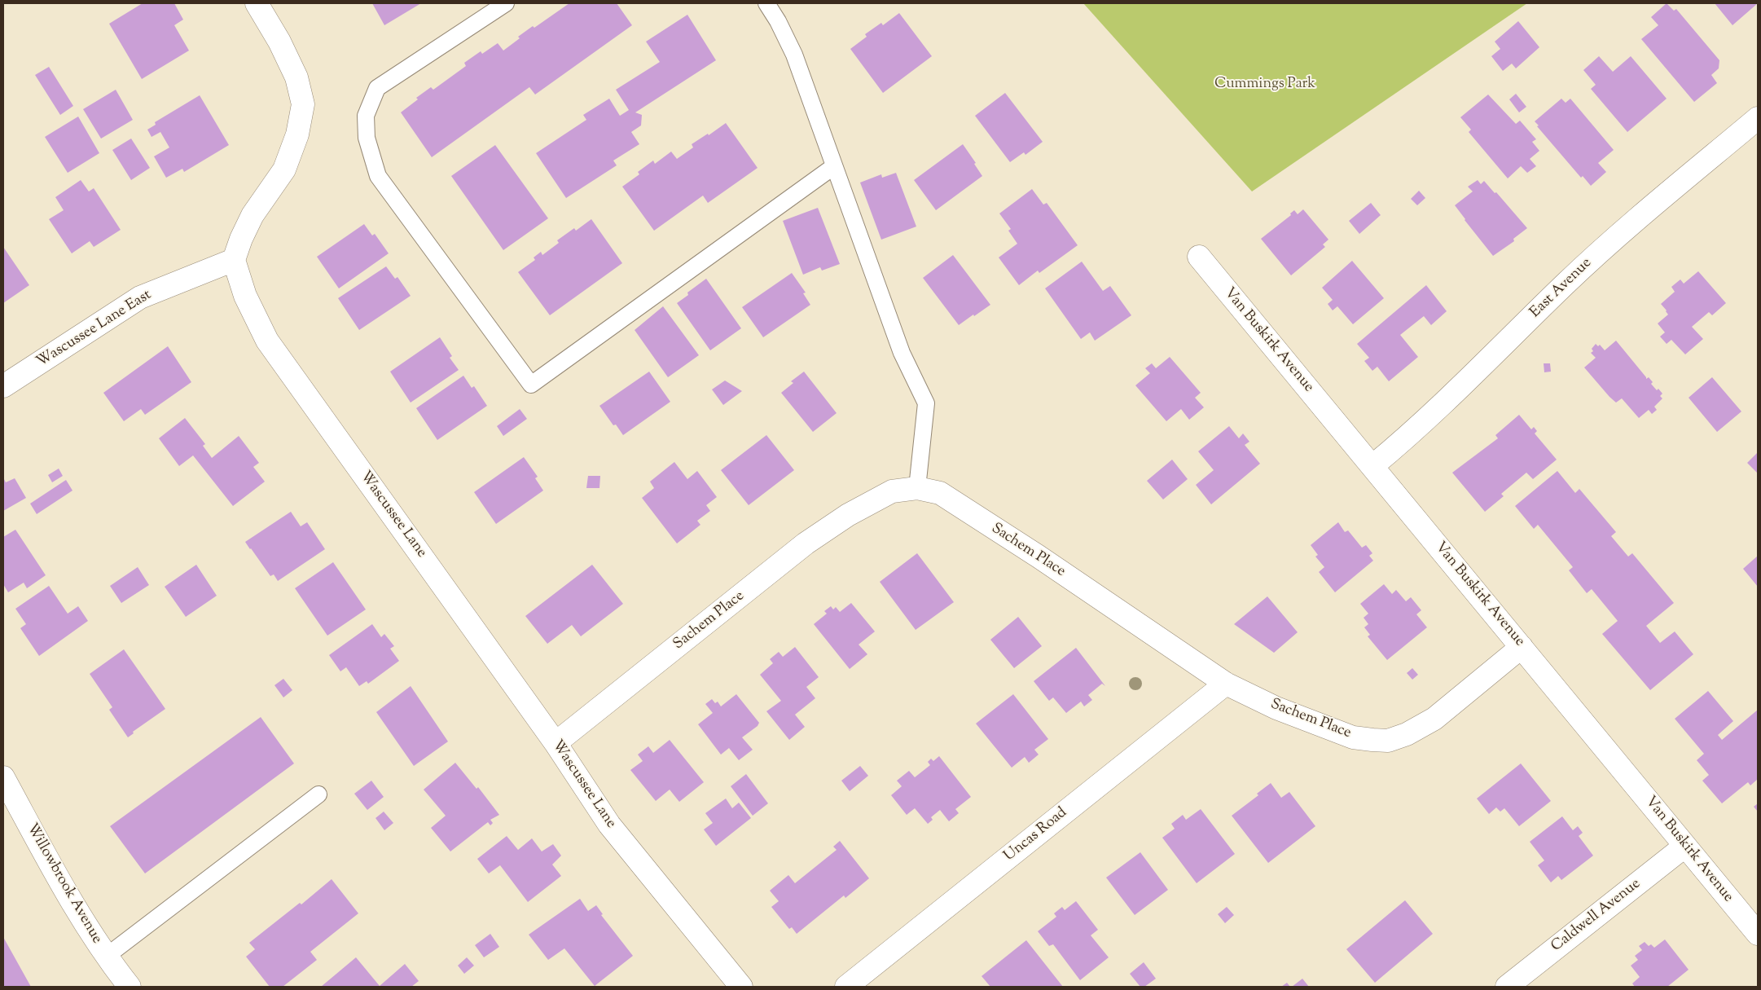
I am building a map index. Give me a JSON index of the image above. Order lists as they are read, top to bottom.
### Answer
{
  "streets": {
    "street": [
      "East Avenue",
      "Wascussee Lane East",
      "Van Buskirk Avenue",
      "Wascussee Lane",
      "Sachem Place",
      "Uncas Road",
      "Willowbrook Avenue",
      "Caldwell Avenue"
    ]
  },
  "crossings": [
    ["East Avenue", "Van Buskirk Avenue"],
    ["Wascussee Lane East", "Wascussee Lane"],
    ["Van Buskirk Avenue", "Sachem Place"],
    ["Van Buskirk Avenue", "Caldwell Avenue"],
    ["Wascussee Lane", "Sachem Place"],
    ["Sachem Place", "Uncas Road"]
  ],
  "parks": ["Cummings Park"]
}
